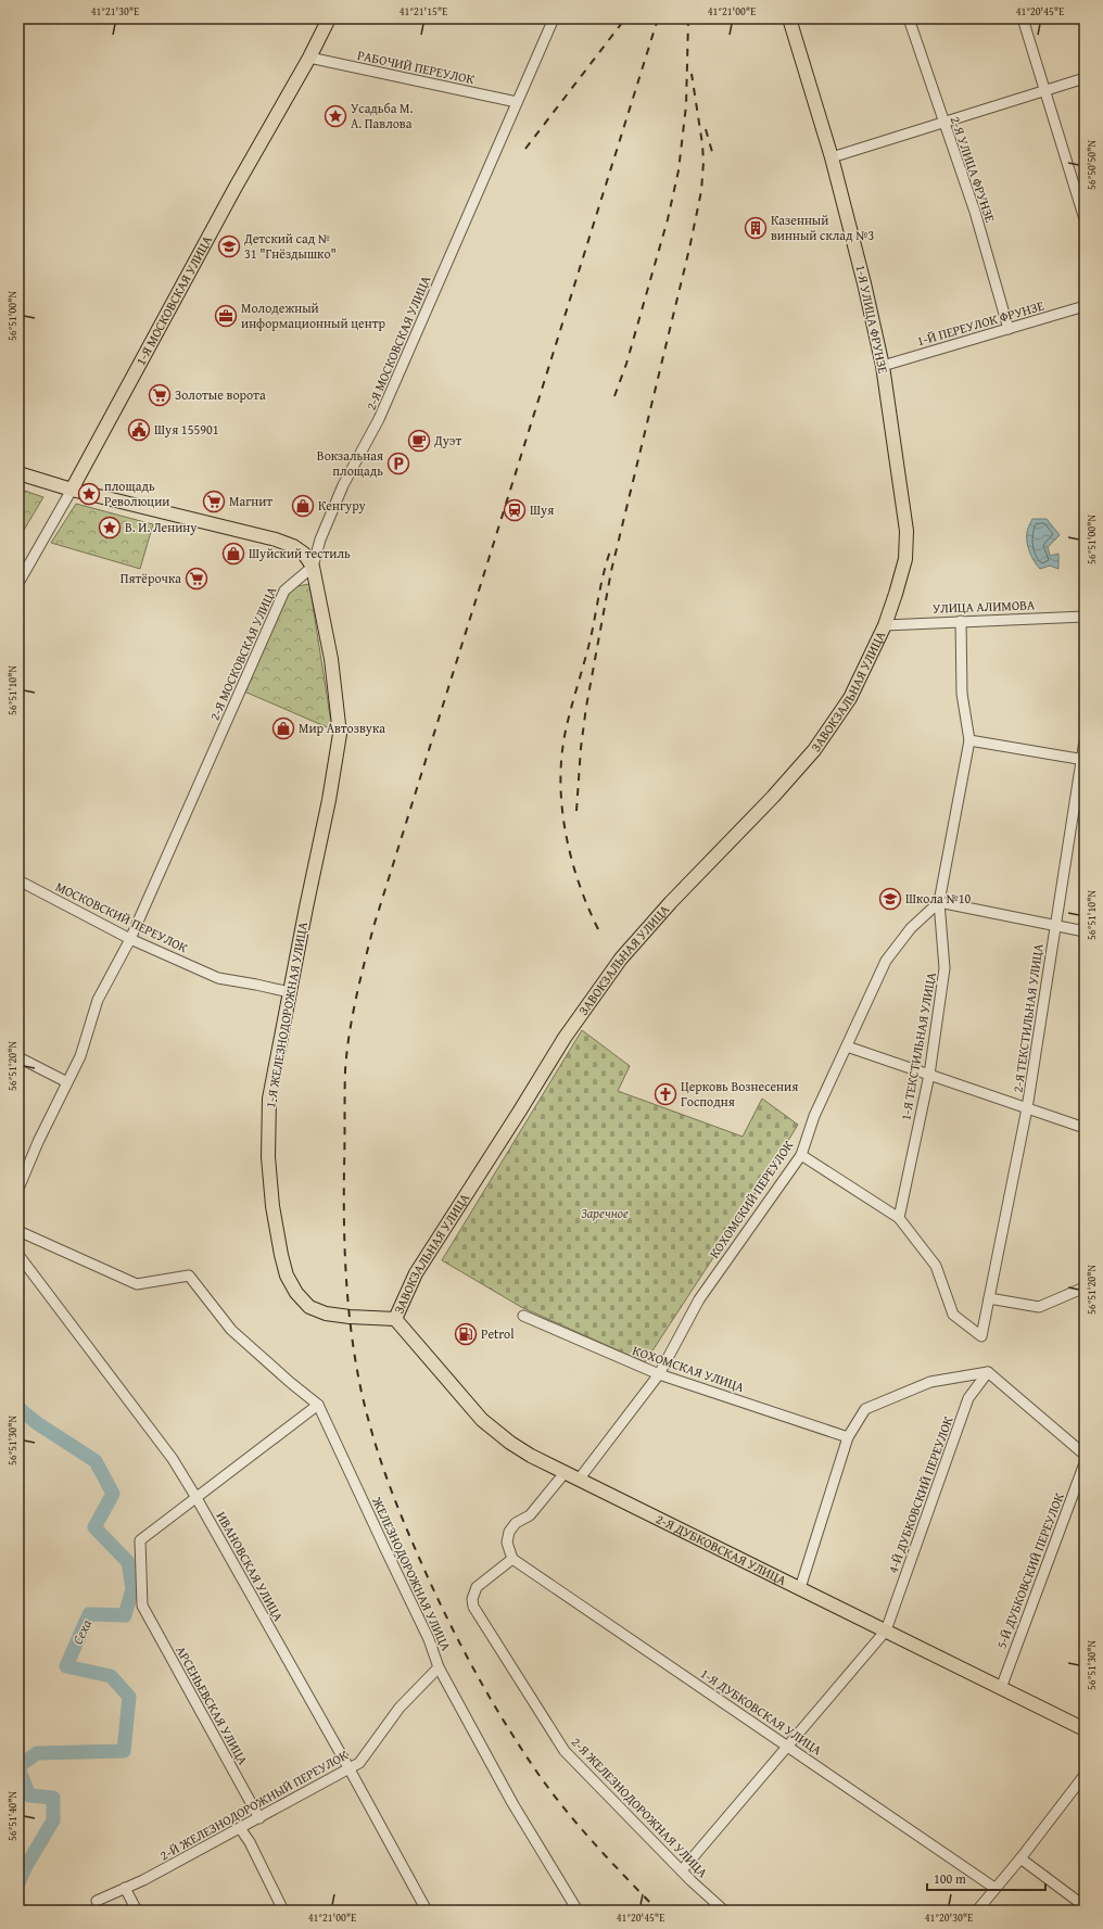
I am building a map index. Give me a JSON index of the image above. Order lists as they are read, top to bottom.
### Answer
{
  "streets": {
    "main road": [
      "1-Я МОСКОВСКАЯ УЛИЦА",
      "1-Я УЛИЦА ФРУНЗЕ",
      "ЗАВОКЗАЛЬНАЯ УЛИЦА",
      "1-Я ЖЕЛЕЗНОДОРОЖНАЯ УЛИЦА",
      "2-Я ДУБКОВСКАЯ УЛИЦА"
    ],
    "street": [
      "РАБОЧИЙ ПЕРЕУЛОК",
      "2-Я УЛИЦА ФРУНЗЕ",
      "1-Й ПЕРЕУЛОК ФРУНЗЕ",
      "2-Я МОСКОВСКАЯ УЛИЦА",
      "УЛИЦА АЛИМОВА",
      "МОСКОВСКИЙ ПЕРЕУЛОК",
      "2-Я ТЕКСТИЛЬНАЯ УЛИЦА",
      "1-Я ТЕКСТИЛЬНАЯ УЛИЦА",
      "КОХОМСКИЙ ПЕРЕУЛОК",
      "КОХОМСКАЯ УЛИЦА",
      "4-Й ДУБКОВСКИЙ ПЕРЕУЛОК",
      "ИВАНОВСКАЯ УЛИЦА",
      "5-Й ДУБКОВСКИЙ ПЕРЕУЛОК",
      "ЖЕЛЕЗНОДОРОЖНАЯ УЛИЦА",
      "АРСЕНЬЕВСКАЯ УЛИЦА",
      "1-Я ДУБКОВСКАЯ УЛИЦА",
      "2-Й ЖЕЛЕЗНОДОРОЖНЫЙ ПЕРЕУЛОК",
      "2-Я ЖЕЛЕЗНОДОРОЖНАЯ УЛИЦА"
    ]
  },
  "crossings": [
    ["РАБОЧИЙ ПЕРЕУЛОК", "1-Я МОСКОВСКАЯ УЛИЦА"],
    ["РАБОЧИЙ ПЕРЕУЛОК", "2-Я МОСКОВСКАЯ УЛИЦА"],
    ["2-Я УЛИЦА ФРУНЗЕ", "1-Й ПЕРЕУЛОК ФРУНЗЕ"],
    ["1-Я УЛИЦА ФРУНЗЕ", "1-Й ПЕРЕУЛОК ФРУНЗЕ"],
    ["1-Я УЛИЦА ФРУНЗЕ", "УЛИЦА АЛИМОВА"],
    ["1-Я УЛИЦА ФРУНЗЕ", "ЗАВОКЗАЛЬНАЯ УЛИЦА"],
    ["2-Я МОСКОВСКАЯ УЛИЦА", "МОСКОВСКИЙ ПЕРЕУЛОК"],
    ["2-Я МОСКОВСКАЯ УЛИЦА", "1-Я ЖЕЛЕЗНОДОРОЖНАЯ УЛИЦА"],
    ["УЛИЦА АЛИМОВА", "ЗАВОКЗАЛЬНАЯ УЛИЦА"],
    ["УЛИЦА АЛИМОВА", "1-Я ТЕКСТИЛЬНАЯ УЛИЦА"],
    ["ЗАВОКЗАЛЬНАЯ УЛИЦА", "1-Я ЖЕЛЕЗНОДОРОЖНАЯ УЛИЦА"],
    ["ЗАВОКЗАЛЬНАЯ УЛИЦА", "2-Я ДУБКОВСКАЯ УЛИЦА"],
    ["МОСКОВСКИЙ ПЕРЕУЛОК", "1-Я ЖЕЛЕЗНОДОРОЖНАЯ УЛИЦА"],
    ["1-Я ЖЕЛЕЗНОДОРОЖНАЯ УЛИЦА", "2-Я ДУБКОВСКАЯ УЛИЦА"],
    ["2-Я ТЕКСТИЛЬНАЯ УЛИЦА", "1-Я ТЕКСТИЛЬНАЯ УЛИЦА"],
    ["1-Я ТЕКСТИЛЬНАЯ УЛИЦА", "КОХОМСКИЙ ПЕРЕУЛОК"],
    ["КОХОМСКИЙ ПЕРЕУЛОК", "КОХОМСКАЯ УЛИЦА"],
    ["КОХОМСКИЙ ПЕРЕУЛОК", "2-Я ДУБКОВСКАЯ УЛИЦА"],
    ["4-Й ДУБКОВСКИЙ ПЕРЕУЛОК", "2-Я ДУБКОВСКАЯ УЛИЦА"],
    ["2-Я ДУБКОВСКАЯ УЛИЦА", "5-Й ДУБКОВСКИЙ ПЕРЕУЛОК"],
    ["ИВАНОВСКАЯ УЛИЦА", "АРСЕНЬЕВСКАЯ УЛИЦА"],
    ["ИВАНОВСКАЯ УЛИЦА", "2-Й ЖЕЛЕЗНОДОРОЖНЫЙ ПЕРЕУЛОК"],
    ["ЖЕЛЕЗНОДОРОЖНАЯ УЛИЦА", "2-Й ЖЕЛЕЗНОДОРОЖНЫЙ ПЕРЕУЛОК"],
    ["АРСЕНЬЕВСКАЯ УЛИЦА", "2-Й ЖЕЛЕЗНОДОРОЖНЫЙ ПЕРЕУЛОК"],
    ["1-Я ДУБКОВСКАЯ УЛИЦА", "2-Я ЖЕЛЕЗНОДОРОЖНАЯ УЛИЦА"]
  ],
  "water": ["Сеха"],
  "parks": ["Заречное"],
  "places": {
    "place": ["Усадьба М. А. Павлова", "площадь Революции", "В. И. Ленину"],
    "building": ["Казенный винный склад №3"],
    "school or university": ["Детский сад № 31 \"Гнёздышко\"", "Школа №10"],
    "office": ["Молодежный информационный центр"],
    "supermarket": ["Золотые ворота", "Магнит", "Пятёрочка"],
    "public building": ["Шуя 155901"],
    "cafe": ["Дуэт"],
    "parking": ["Вокзальная площадь"],
    "shop": ["Кенгуру", "Шуйский тестиль", "Мир Автозвука"],
    "station": ["Шуя"],
    "church": ["Церковь Вознесения Господня"],
    "fuel station": ["Petrol"]
  },
  "scale_bar": "100 m",
  "coordinates": [
    "41°21'30\"E",
    "41°21'15\"E",
    "41°21'00\"E",
    "41°20'45\"E",
    "56°50'50\"N",
    "56°51'00\"N",
    "56°51'10\"N",
    "56°51'20\"N",
    "56°51'30\"N",
    "56°51'40\"N",
    "41°20'30\"E"
  ]
}
